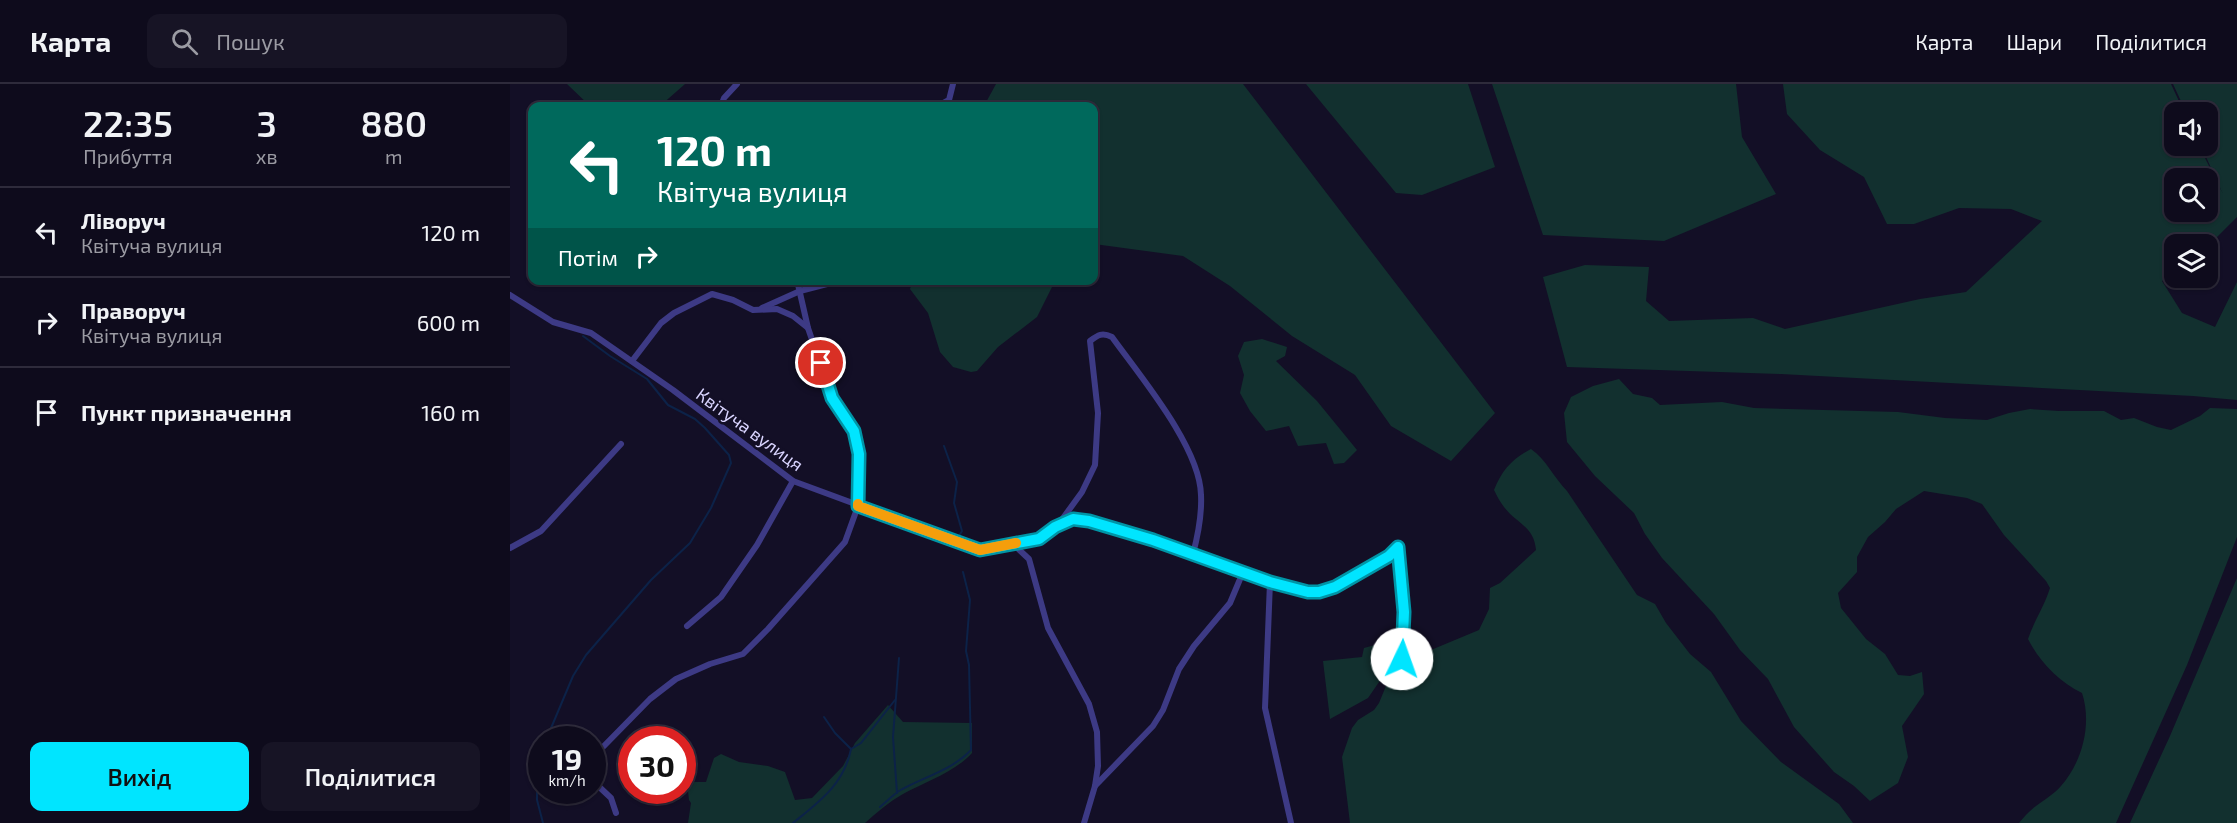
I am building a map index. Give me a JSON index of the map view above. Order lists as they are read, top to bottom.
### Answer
{
  "streets": {
    "street": ["Квітуча вулиця"]
  },
  "page": {
    "header": "Карта",
    "search": "Пошук",
    "nav": ["Карта", "Шари", "Поділитися"],
    "eta": [
      "22:35",
      "Прибуття",
      "3",
      "хв",
      "880",
      "m"
    ],
    "turn": ["120 m", "Квітуча вулиця"],
    "list": [
      {
        "name": "Ліворуч",
        "note": "Квітуча вулиця",
        "value": "120 m"
      },
      {
        "name": "Праворуч",
        "note": "Квітуча вулиця",
        "value": "600 m"
      },
      {
        "name": "Пункт призначення",
        "value": "160 m"
      }
    ],
    "then": "Потім",
    "speed": "19 km/h",
    "limit": "30",
    "buttons": ["Вихід", "Поділитися"]
  }
}
